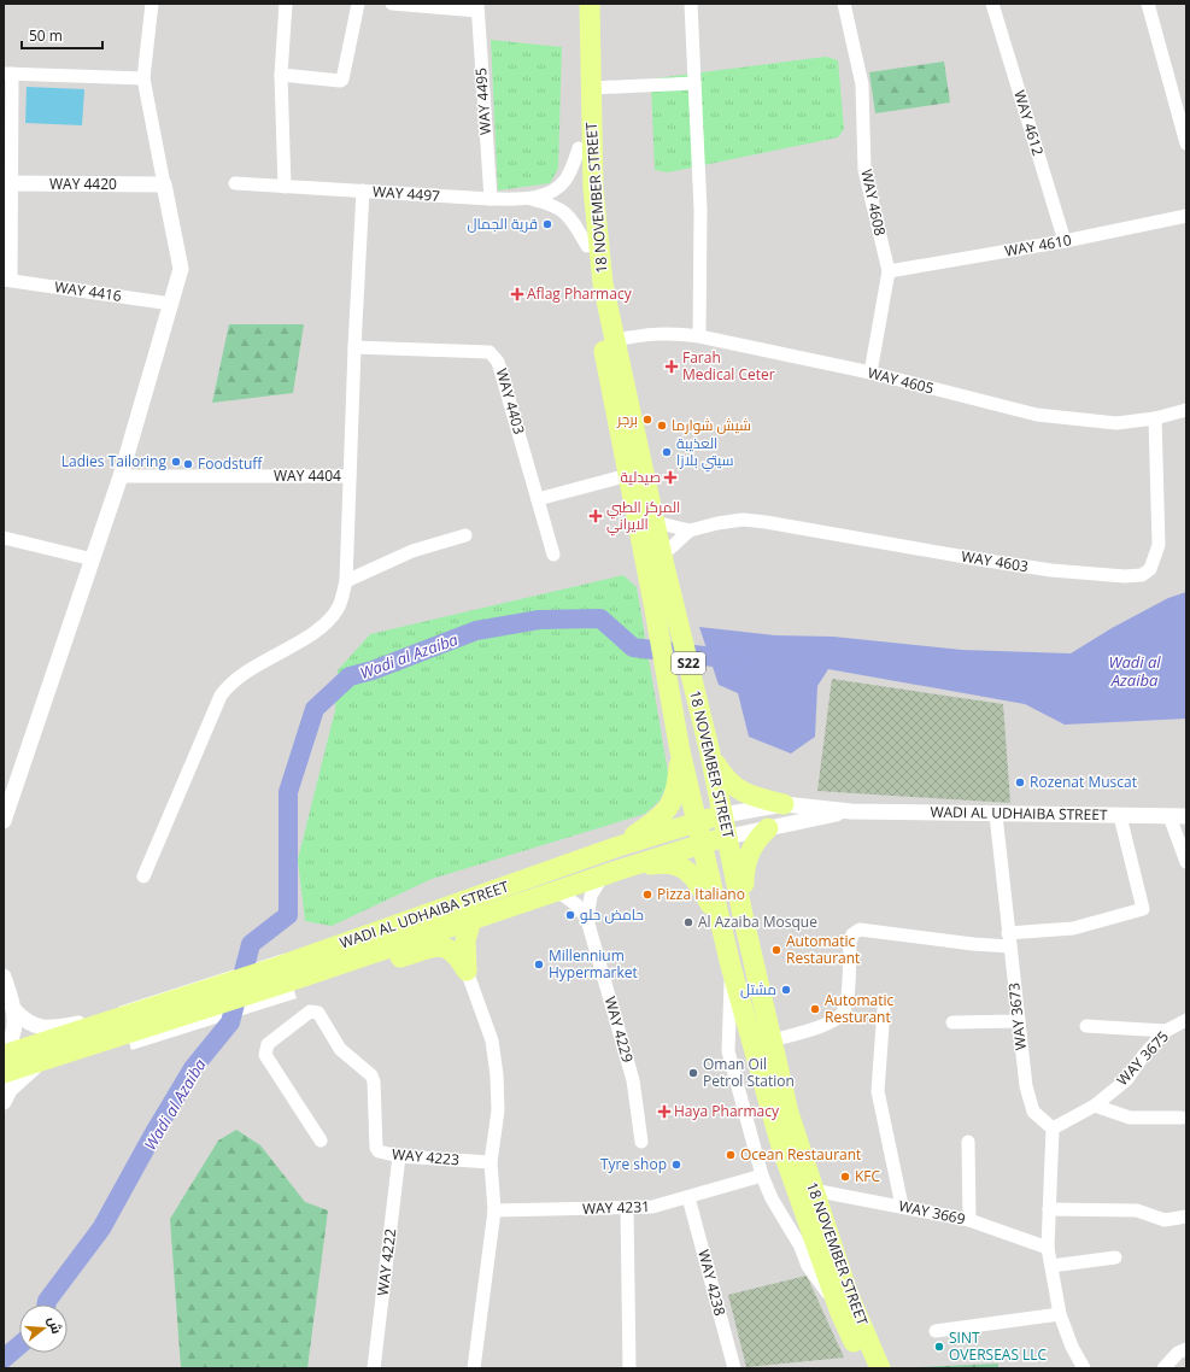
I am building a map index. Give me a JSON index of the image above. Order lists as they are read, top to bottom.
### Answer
{
  "streets": {
    "main road": ["18 NOVEMBER STREET", "S22", "WADI AL UDHAIBA STREET"],
    "street": [
      "WAY 4495",
      "WAY 4612",
      "WAY 4420",
      "WAY 4497",
      "WAY 4608",
      "WAY 4610",
      "WAY 4416",
      "WAY 4605",
      "WAY 4403",
      "WAY 4404",
      "WAY 4603",
      "WAY 3673",
      "WAY 4229",
      "WAY 3675",
      "WAY 4223",
      "WAY 4231",
      "WAY 3669",
      "WAY 4222",
      "WAY 4238"
    ]
  },
  "crossings": [
    ["WAY 4495", "WAY 4497"],
    ["WAY 4612", "WAY 4610"],
    ["WAY 4497", "18 NOVEMBER STREET"],
    ["18 NOVEMBER STREET", "WAY 4605"],
    ["18 NOVEMBER STREET", "WAY 4603"],
    ["18 NOVEMBER STREET", "WADI AL UDHAIBA STREET"],
    ["18 NOVEMBER STREET", "WAY 3669"],
    ["WAY 4608", "WAY 4610"],
    ["WAY 4608", "WAY 4605"],
    ["WAY 4605", "WAY 4603"],
    ["WADI AL UDHAIBA STREET", "WAY 3673"],
    ["WADI AL UDHAIBA STREET", "WAY 4229"],
    ["WAY 3673", "WAY 3675"],
    ["WAY 4223", "WAY 4222"],
    ["WAY 4231", "WAY 4238"]
  ],
  "water": ["Wadi al Azaiba"],
  "places": {
    "other": [
      "قرية الجمال",
      "برجر",
      "شيش شوارما",
      "العذيبة سيتي بلازا",
      "Ladies Tailoring",
      "Foodstuff",
      "Rozenat Muscat",
      "Pizza Italiano",
      "حامض حلو",
      "Al Azaiba Mosque",
      "Automatic Restaurant",
      "Millennium Hypermarket",
      "مشتل",
      "Automatic Resturant",
      "Oman Oil Petrol Station",
      "Ocean Restaurant",
      "Tyre shop",
      "KFC",
      "SINT OVERSEAS LLC"
    ],
    "health": [
      "Aflag Pharmacy",
      "Farah Medical Ceter",
      "صيدلية",
      "المركز الطبي الايراني",
      "Haya Pharmacy"
    ]
  },
  "scale_bar": "50 m",
  "north": "right"
}
